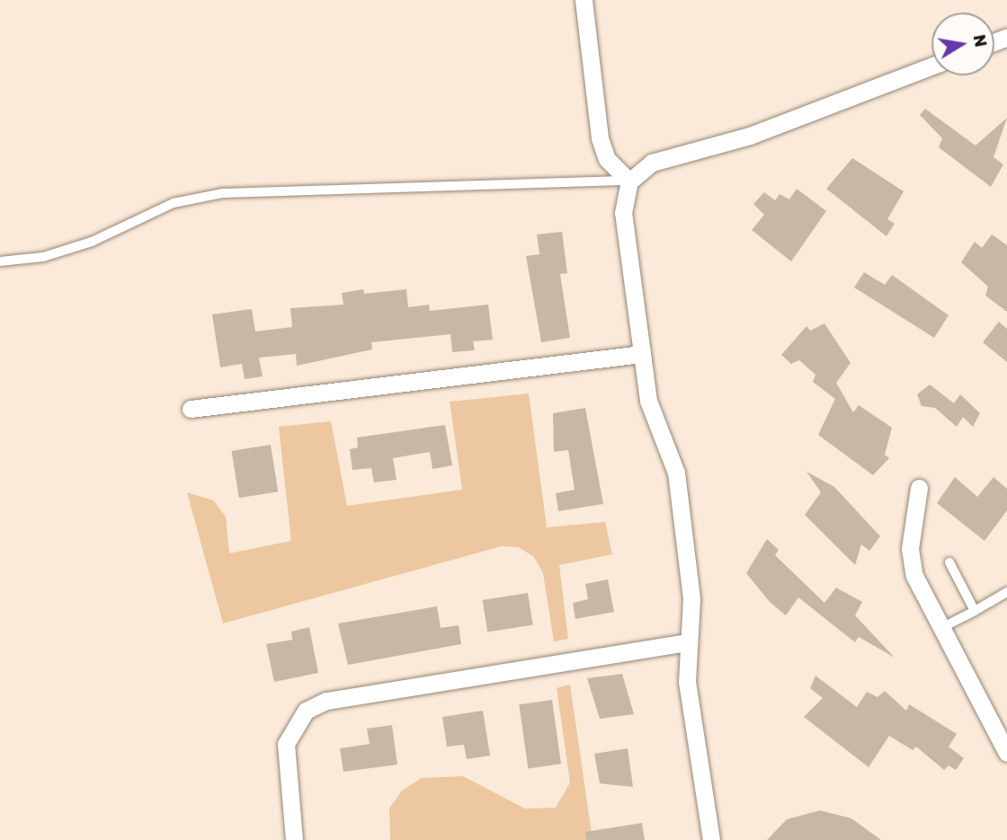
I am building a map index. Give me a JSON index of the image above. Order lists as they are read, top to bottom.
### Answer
{
  "north": "right"
}
